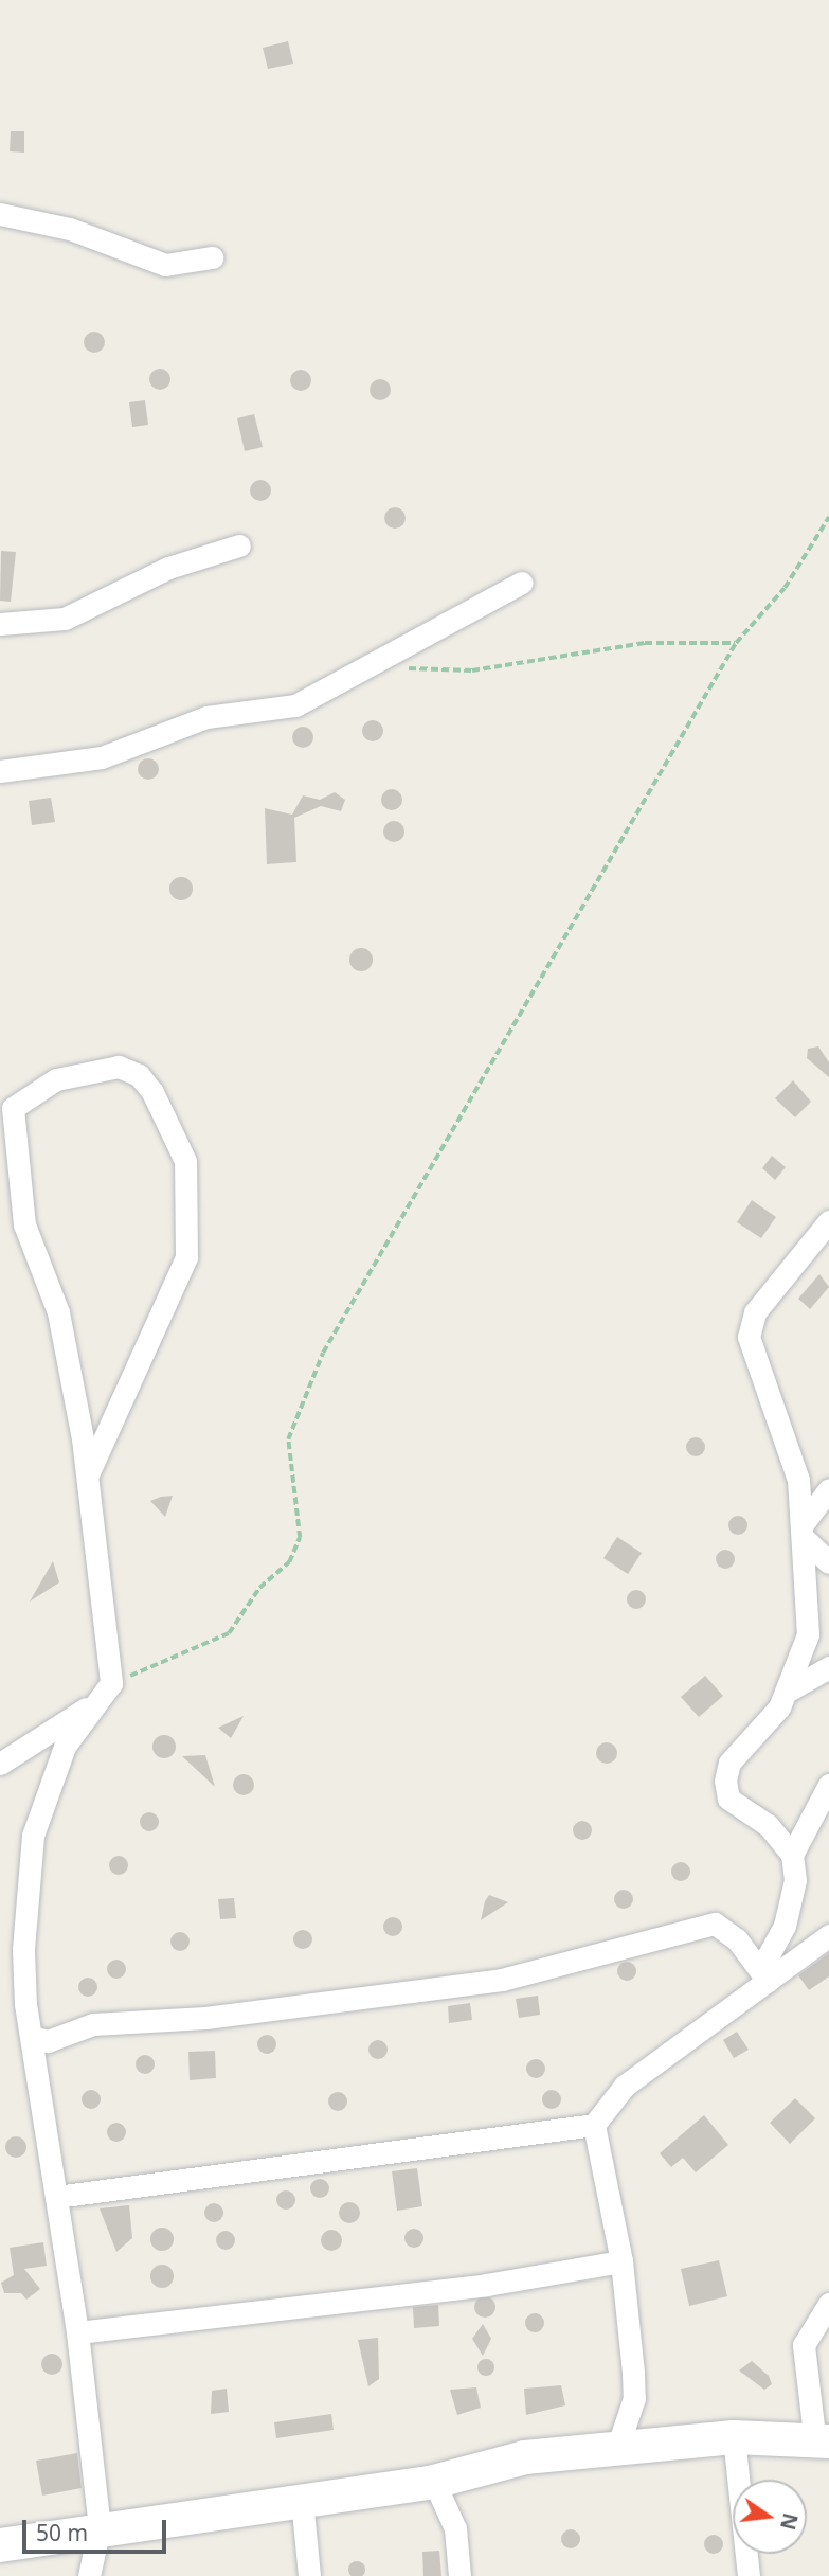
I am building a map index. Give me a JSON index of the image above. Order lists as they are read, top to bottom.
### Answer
{
  "scale_bar": "50 m",
  "north": "right"
}
